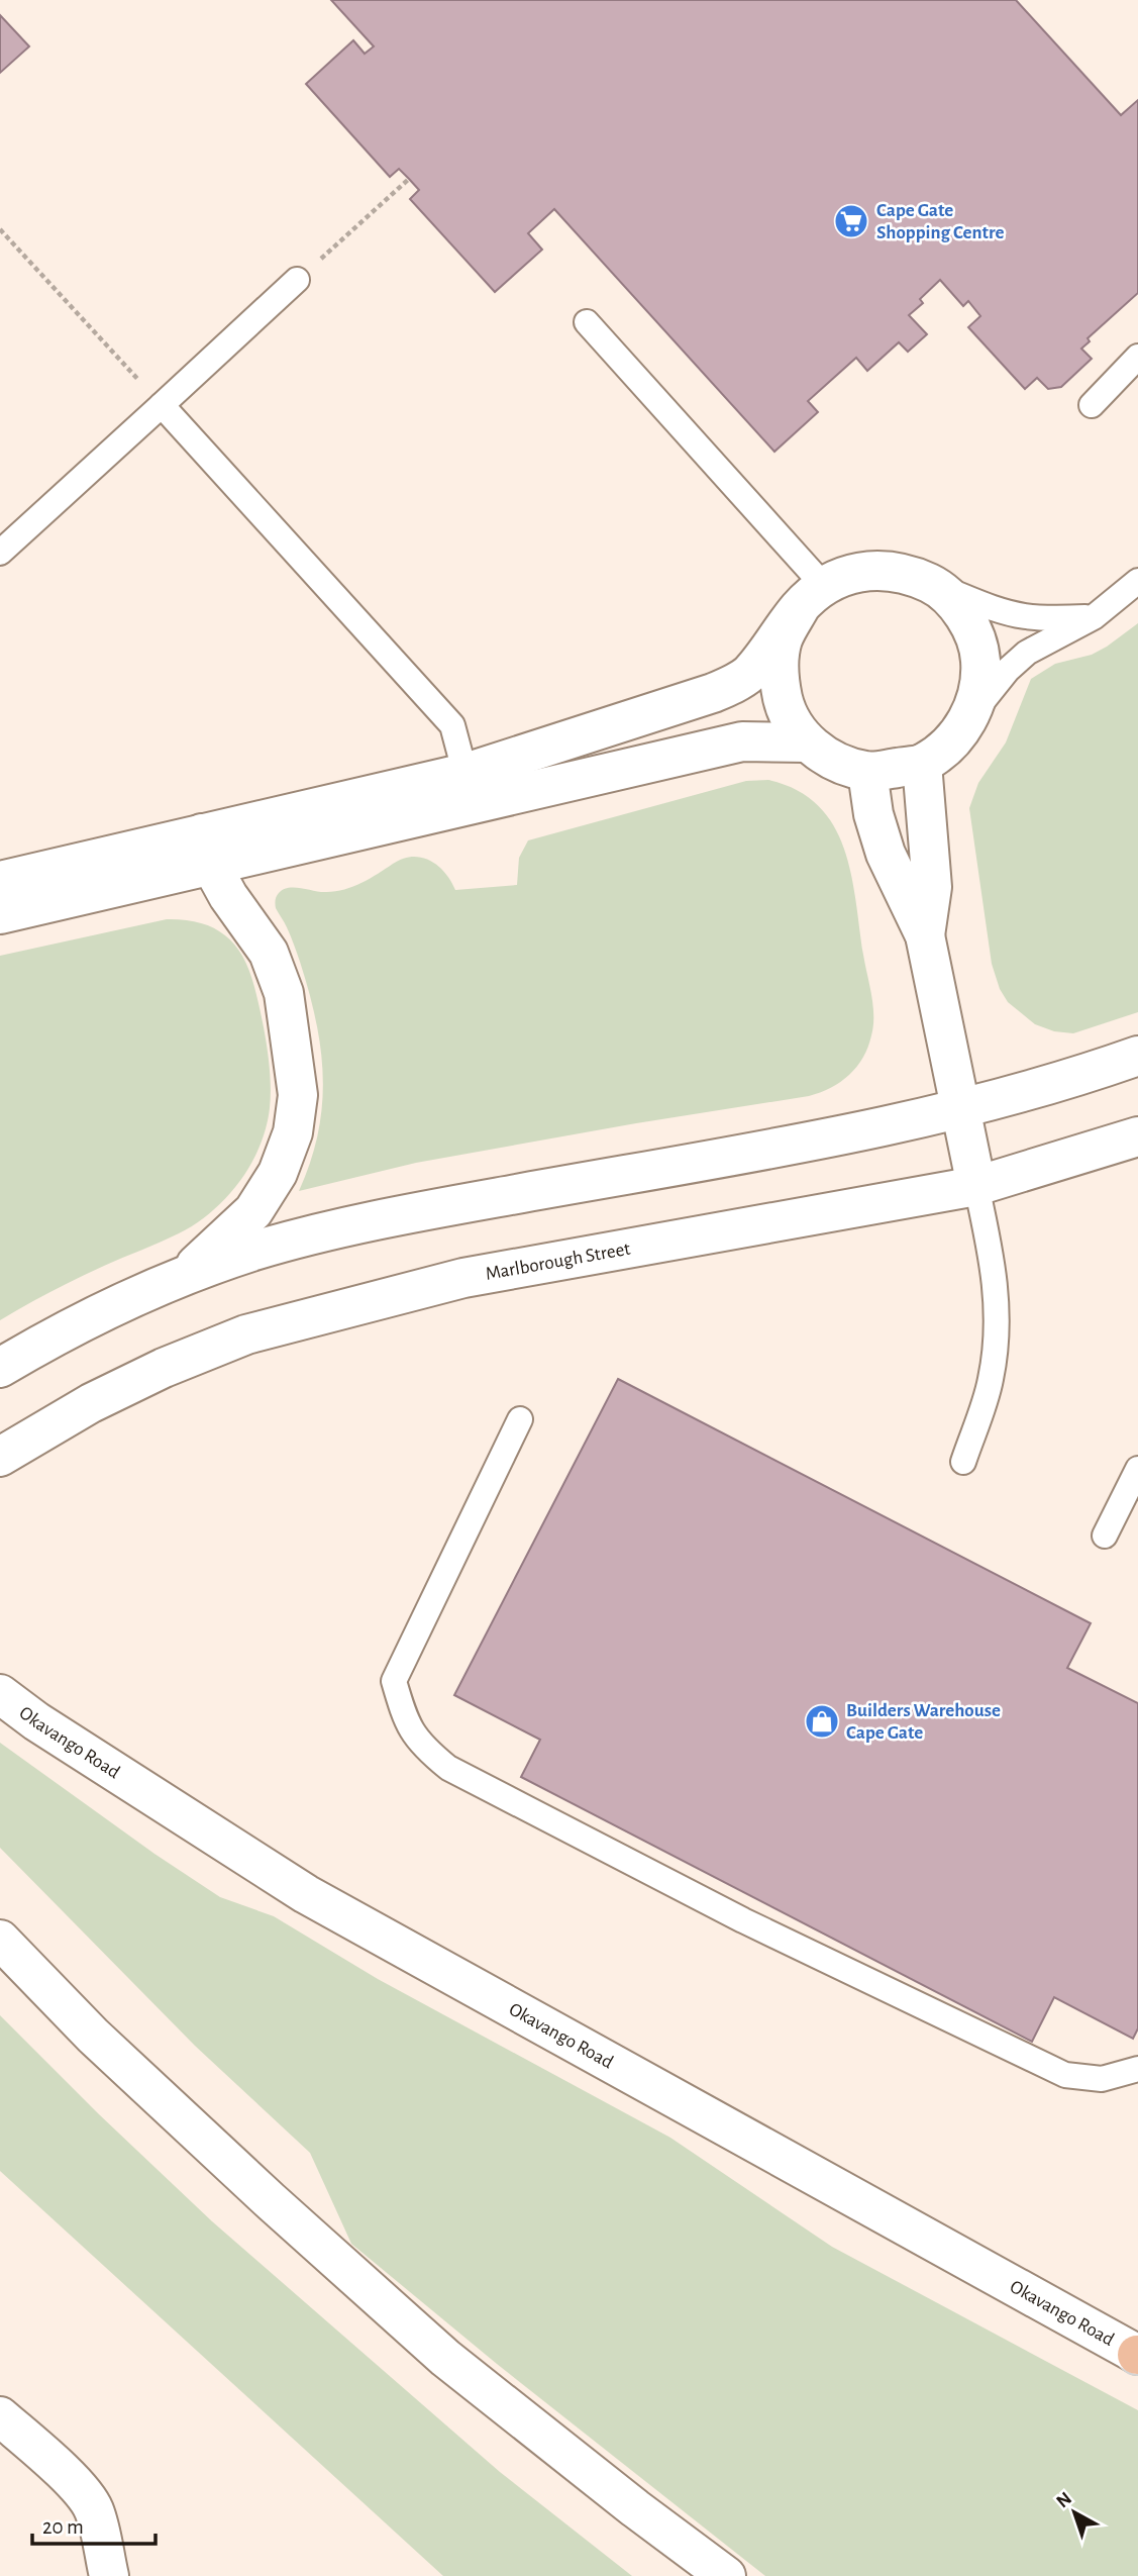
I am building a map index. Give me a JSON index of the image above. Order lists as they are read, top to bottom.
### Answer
{
  "streets": {
    "street": ["Marlborough Street", "Okavango Road"]
  },
  "places": {
    "supermarket": ["Cape Gate Shopping Centre"],
    "shop": ["Builders Warehouse Cape Gate"]
  },
  "scale_bar": "20 m",
  "north": "top left"
}
